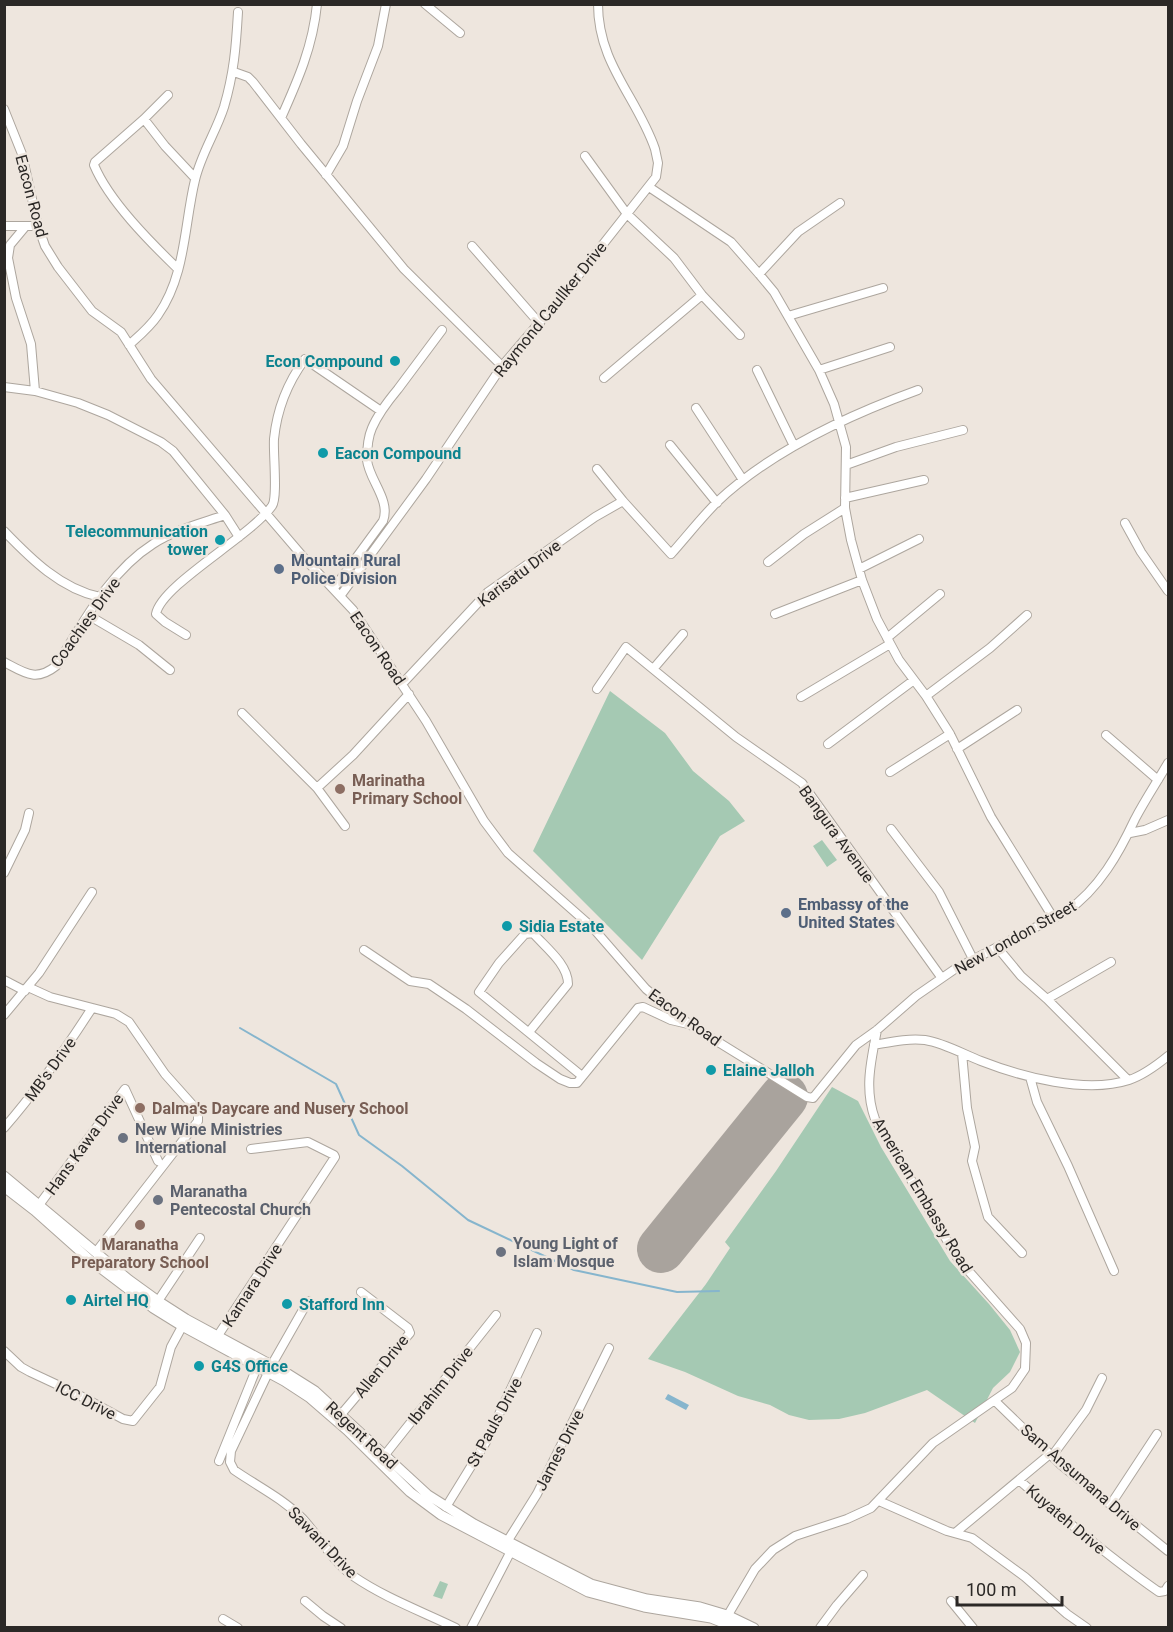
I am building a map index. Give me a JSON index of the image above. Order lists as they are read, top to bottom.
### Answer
{
  "streets": {
    "main road": ["Regent Road"],
    "street": [
      "Eacon Road",
      "Raymond Caullker Drive",
      "Karisatu Drive",
      "Coachies Drive",
      "Bangura Avenue",
      "New London Street",
      "MB's Drive",
      "Hans Kawa Drive",
      "American Embassy Road",
      "Kamara Drive",
      "Allen Drive",
      "Ibrahim Drive",
      "ICC Drive",
      "St Pauls Drive",
      "James Drive",
      "Sam Ansumana Drive",
      "Kuyateh Drive",
      "Sawani Drive"
    ]
  },
  "crossings": [
    ["Eacon Road", "Raymond Caullker Drive"],
    ["Eacon Road", "Karisatu Drive"],
    ["Eacon Road", "New London Street"],
    ["Bangura Avenue", "New London Street"],
    ["New London Street", "American Embassy Road"],
    ["Hans Kawa Drive", "Regent Road"],
    ["American Embassy Road", "Regent Road"],
    ["American Embassy Road", "Sam Ansumana Drive"],
    ["Kamara Drive", "Regent Road"],
    ["Allen Drive", "Regent Road"],
    ["Ibrahim Drive", "Regent Road"],
    ["ICC Drive", "Regent Road"],
    ["St Pauls Drive", "Regent Road"],
    ["Regent Road", "James Drive"],
    ["Regent Road", "Sawani Drive"]
  ],
  "places": [
    "Econ Compound",
    "Eacon Compound",
    "Telecommunication tower",
    "Mountain Rural Police Division",
    "Marinatha Primary School",
    "Embassy of the United States",
    "Sidia Estate",
    "Elaine Jalloh",
    "Dalma's Daycare and Nusery School",
    "New Wine Ministries International",
    "Maranatha Pentecostal Church",
    "Maranatha Preparatory School",
    "Young Light of Islam Mosque",
    "Airtel HQ",
    "Stafford Inn",
    "G4S Office"
  ],
  "scale_bar": "100 m"
}
